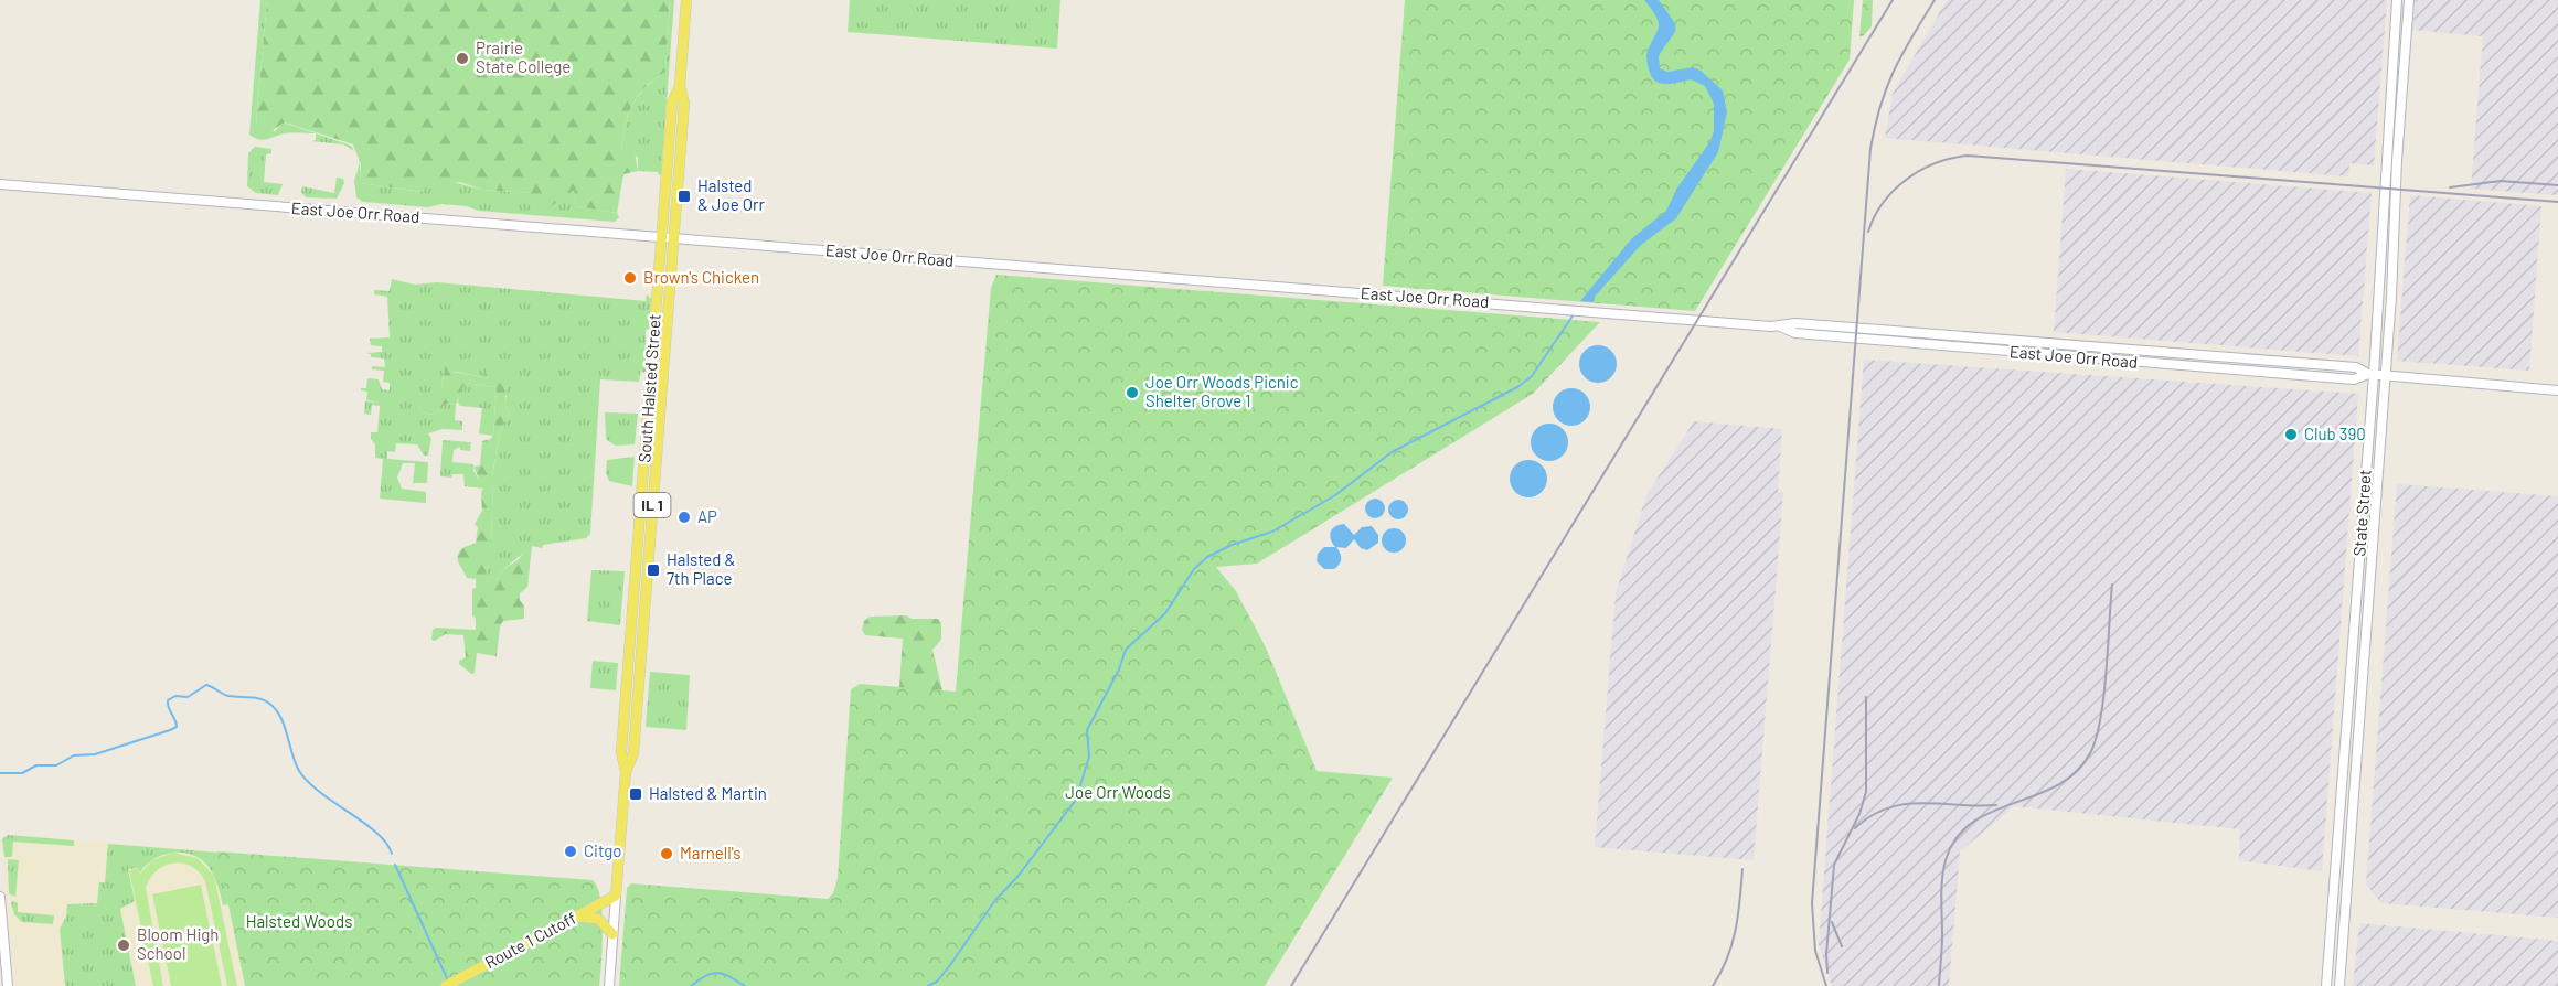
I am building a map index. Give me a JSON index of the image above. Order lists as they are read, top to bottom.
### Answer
{
  "streets": {
    "main road": ["South Halsted Street", "IL 1", "Route 1 Cutoff"],
    "street": ["East Joe Orr Road", "State Street"]
  },
  "crossings": [
    ["East Joe Orr Road", "South Halsted Street"],
    ["East Joe Orr Road", "State Street"],
    ["South Halsted Street", "Route 1 Cutoff"]
  ],
  "parks": ["Joe Orr Woods", "Halsted Woods"],
  "places": {
    "other": [
      "Prairie State College",
      "Brown's Chicken",
      "Joe Orr Woods Picnic Shelter Grove 1",
      "Club 390",
      "AP",
      "Citgo",
      "Marnell's",
      "Bloom High School"
    ],
    "transit": ["Halsted & Joe Orr", "Halsted & 7th Place", "Halsted & Martin"]
  }
}
